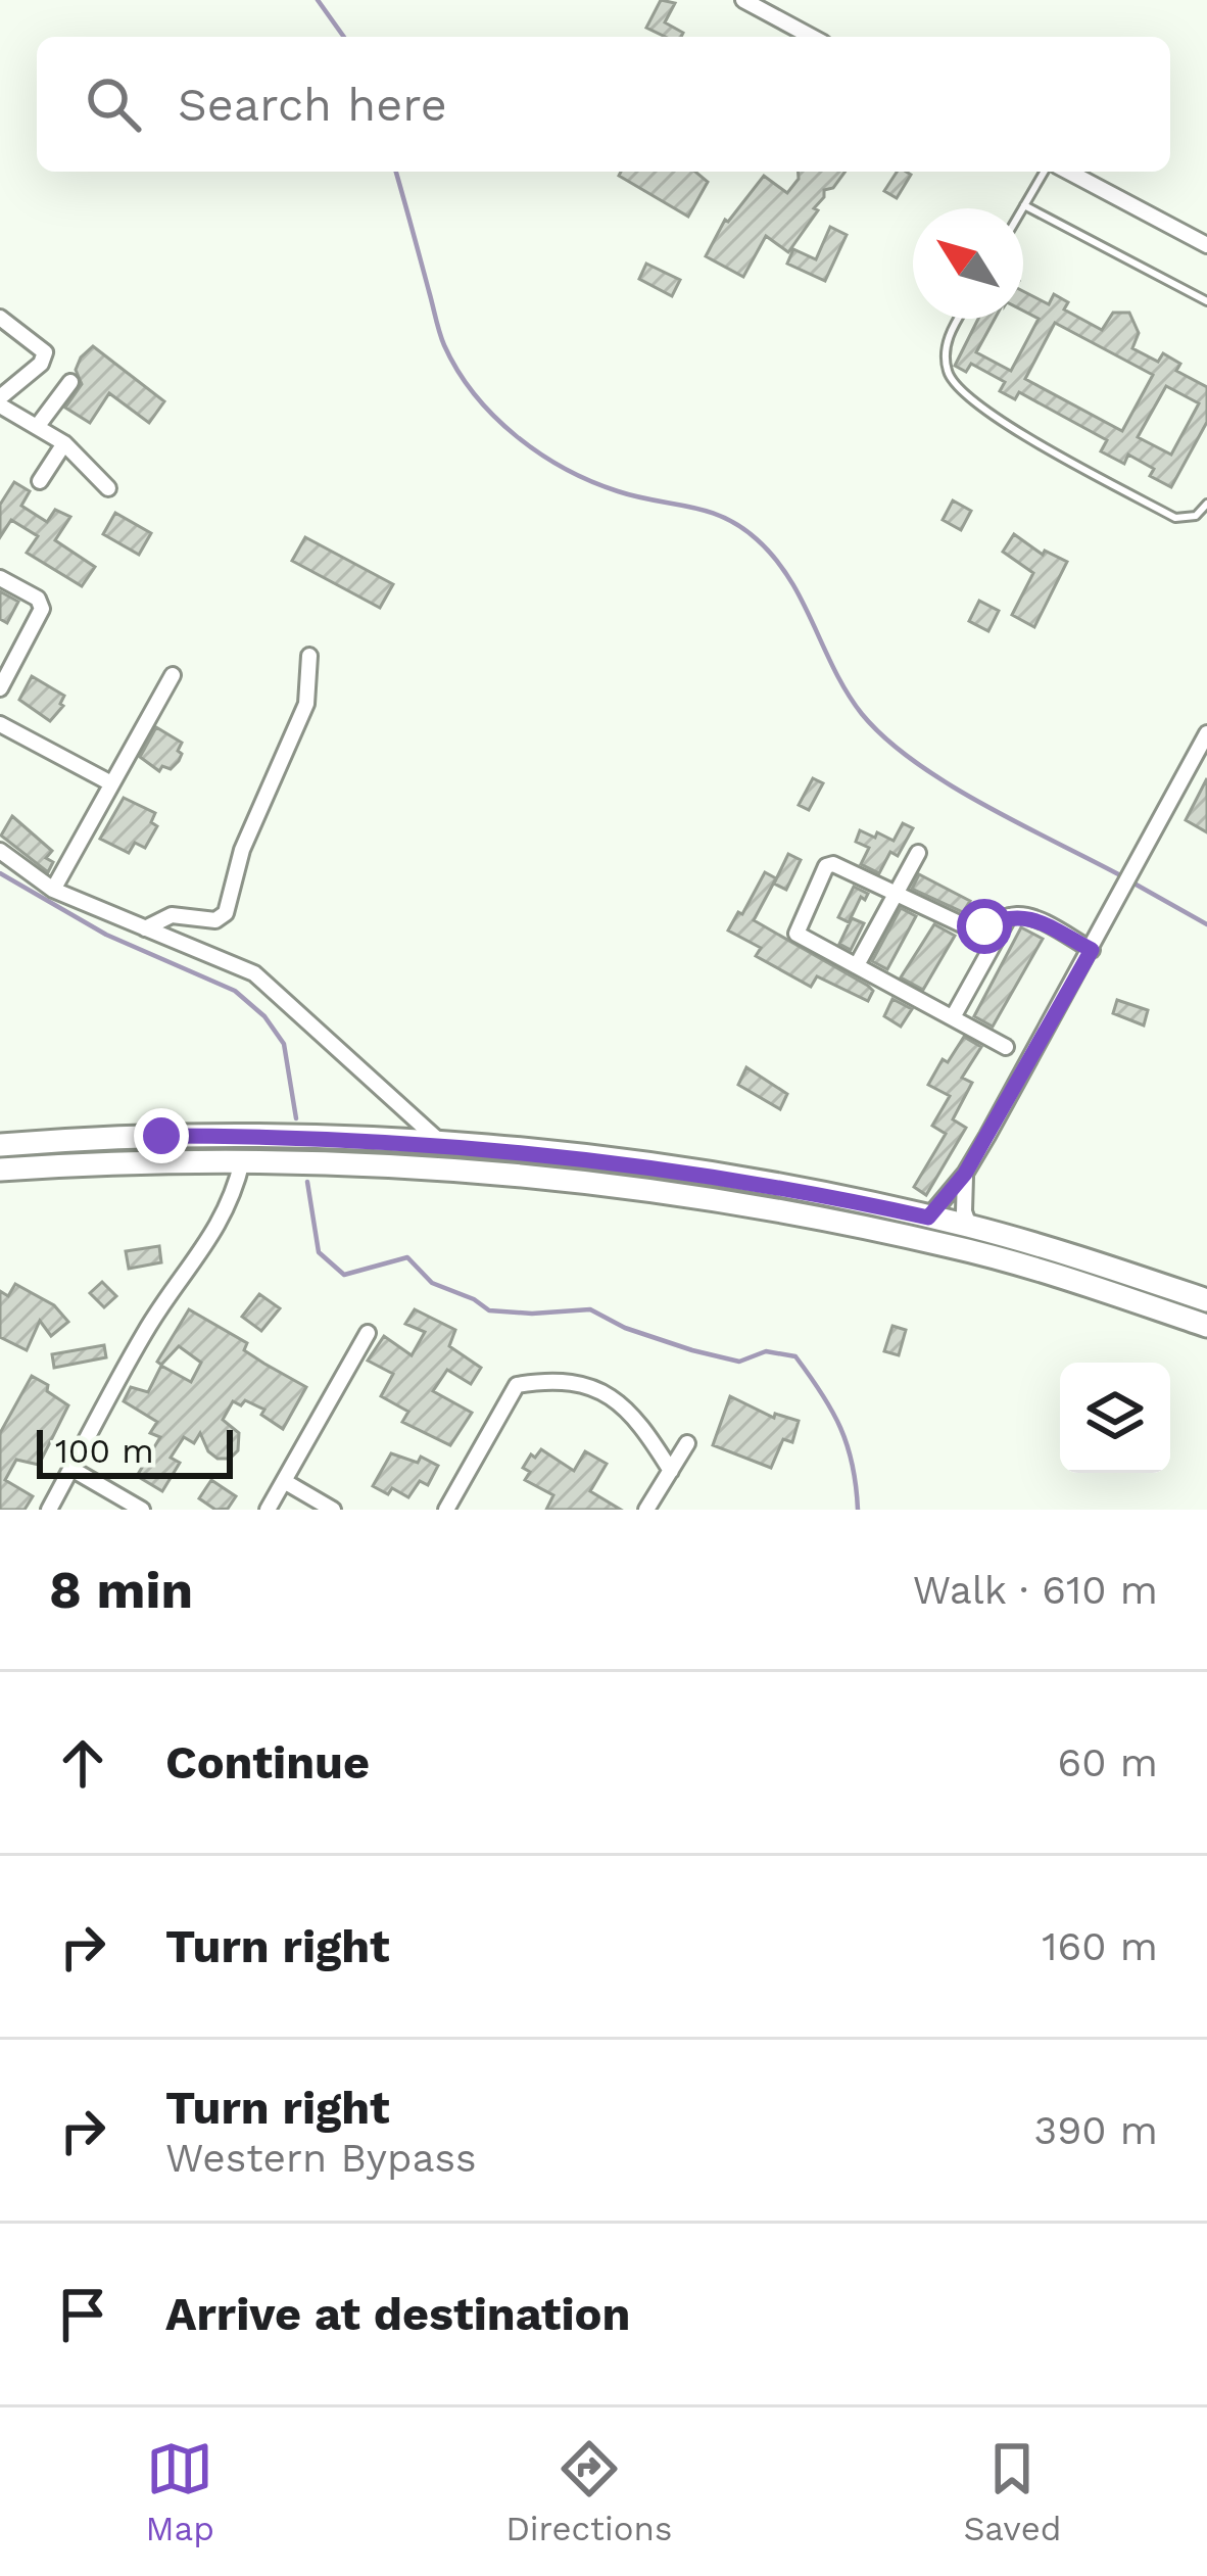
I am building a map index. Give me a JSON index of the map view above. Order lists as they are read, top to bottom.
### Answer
{
  "scale_bar": "100 m",
  "north": "top left",
  "page": {
    "search": "Search here",
    "scale": "100 m",
    "heading": ["8 min", "Walk · 610 m"],
    "list": [
      ["Continue", "60 m"],
      ["Turn right", "160 m"],
      ["Turn right", "Western Bypass", "390 m"],
      "Arrive at destination"
    ],
    "nav": ["Map", "Directions", "Saved"]
  }
}
